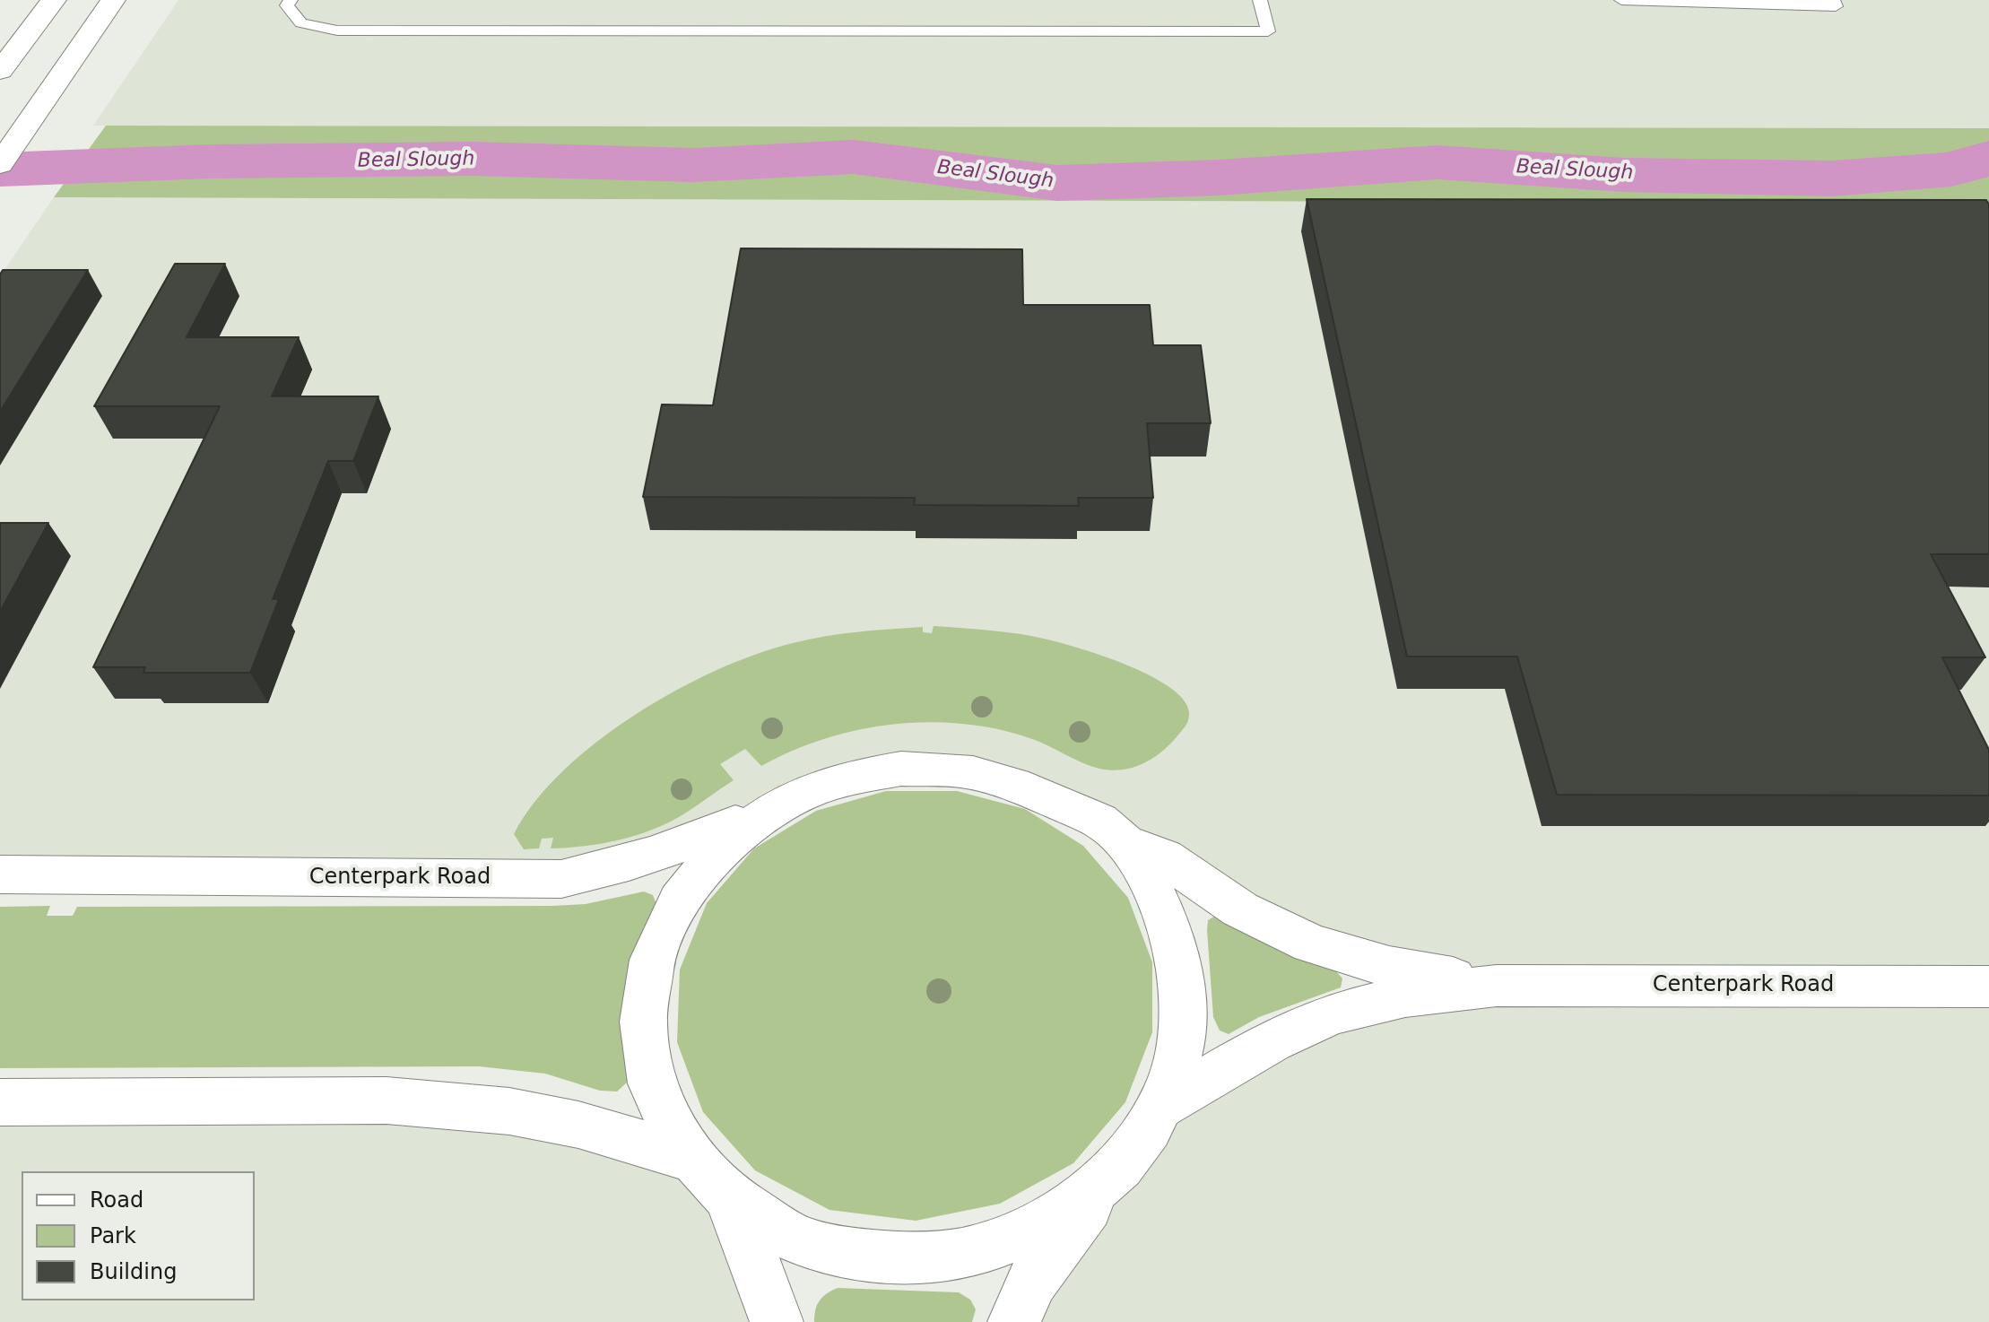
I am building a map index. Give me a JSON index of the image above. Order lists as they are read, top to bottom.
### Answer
{
  "streets": {
    "street": ["Centerpark Road"]
  },
  "water": ["Beal Slough"],
  "legend": ["Road", "Park", "Building"]
}
